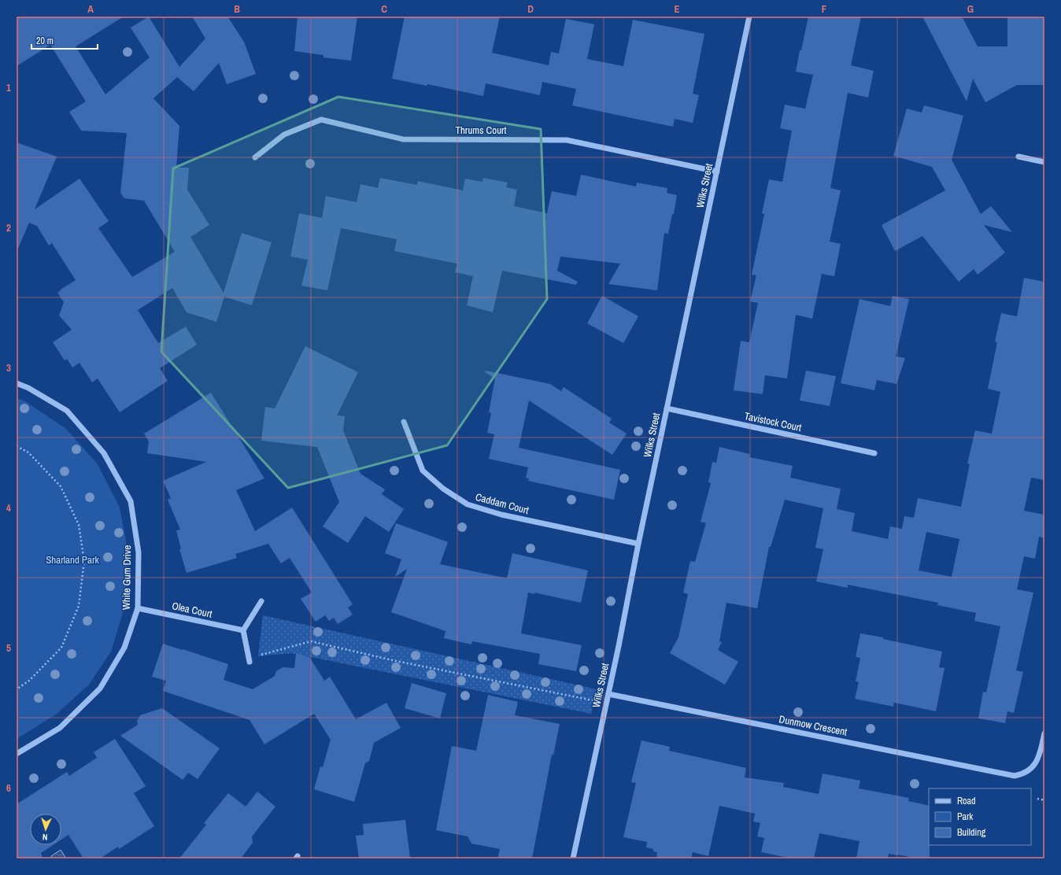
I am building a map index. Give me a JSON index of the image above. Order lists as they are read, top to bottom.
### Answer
{
  "streets": {
    "street": [
      "Thrums Court",
      "Wilks Street",
      "Tavistock Court",
      "Caddam Court",
      "White Gum Drive",
      "Olea Court",
      "Dunmow Crescent"
    ]
  },
  "crossings": [
    ["Thrums Court", "Wilks Street"],
    ["Wilks Street", "Tavistock Court"],
    ["Wilks Street", "Caddam Court"],
    ["Wilks Street", "Dunmow Crescent"],
    ["White Gum Drive", "Olea Court"]
  ],
  "parks": ["Sharland Park"],
  "legend": ["Road", "Park", "Building"],
  "scale_bar": "20 m",
  "north": "bottom",
  "grid": {
    "columns": [
      "A",
      "B",
      "C",
      "D",
      "E",
      "F",
      "G"
    ],
    "rows": [
      "1",
      "2",
      "3",
      "4",
      "5",
      "6"
    ]
  }
}
